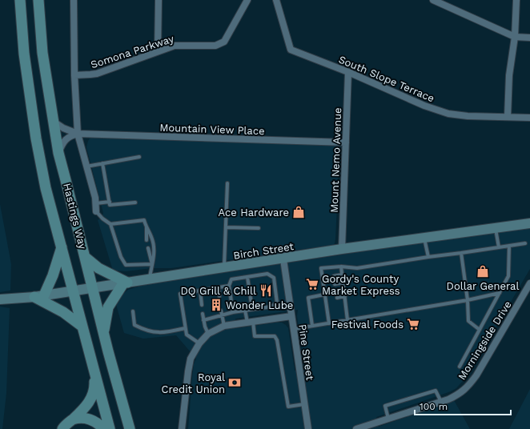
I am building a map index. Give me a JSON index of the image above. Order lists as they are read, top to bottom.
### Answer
{
  "streets": {
    "main road": ["Hastings Way", "Birch Street"],
    "street": [
      "Somona Parkway",
      "South Slope Terrace",
      "Mountain View Place",
      "Mount Nemo Avenue",
      "Morningside Drive",
      "Pine Street"
    ]
  },
  "crossings": [
    ["South Slope Terrace", "Mount Nemo Avenue"],
    ["Mountain View Place", "Mount Nemo Avenue"],
    ["Mountain View Place", "Hastings Way"],
    ["Mount Nemo Avenue", "Birch Street"],
    ["Hastings Way", "Birch Street"],
    ["Birch Street", "Pine Street"]
  ],
  "places": {
    "shop": ["Ace Hardware", "Dollar General"],
    "supermarket": ["Gordy's County Market Express", "Festival Foods"],
    "restaurant": ["DQ Grill & Chill"],
    "building": ["Wonder Lube"],
    "bank": ["Royal Credit Union"]
  },
  "scale_bar": "100 m"
}
